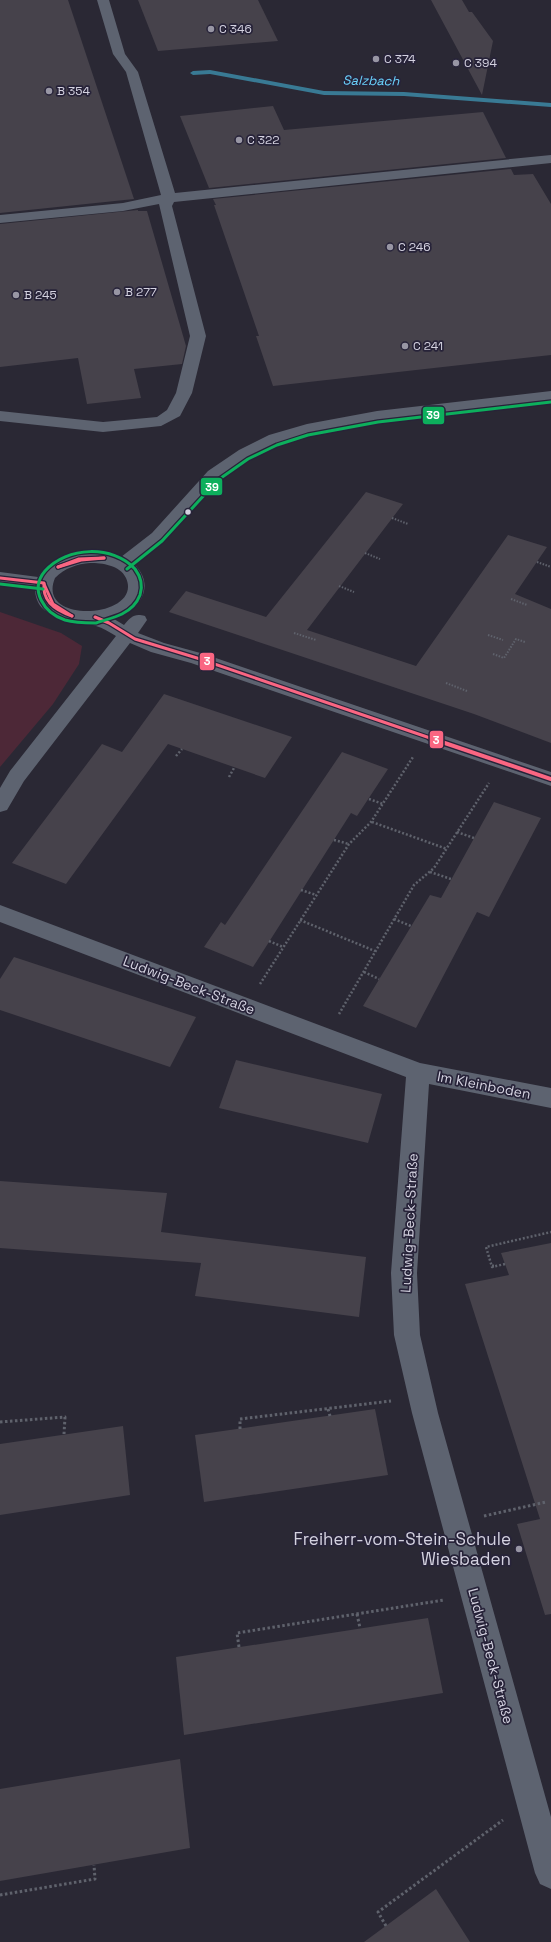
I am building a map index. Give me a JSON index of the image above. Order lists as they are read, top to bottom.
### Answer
{
  "streets": {
    "street": ["Ludwig-Beck-Straße", "Im Kleinboden"]
  },
  "crossings": [
    ["Ludwig-Beck-Straße", "Im Kleinboden"]
  ],
  "water": ["Salzbach"],
  "places": [
    "C 346",
    "C 374",
    "C 394",
    "B 354",
    "C 322",
    "C 246",
    "B 277",
    "B 245",
    "C 241",
    "Freiherr-vom-Stein-Schule Wiesbaden"
  ],
  "lines": ["transit line 39", "transit line 3"]
}
